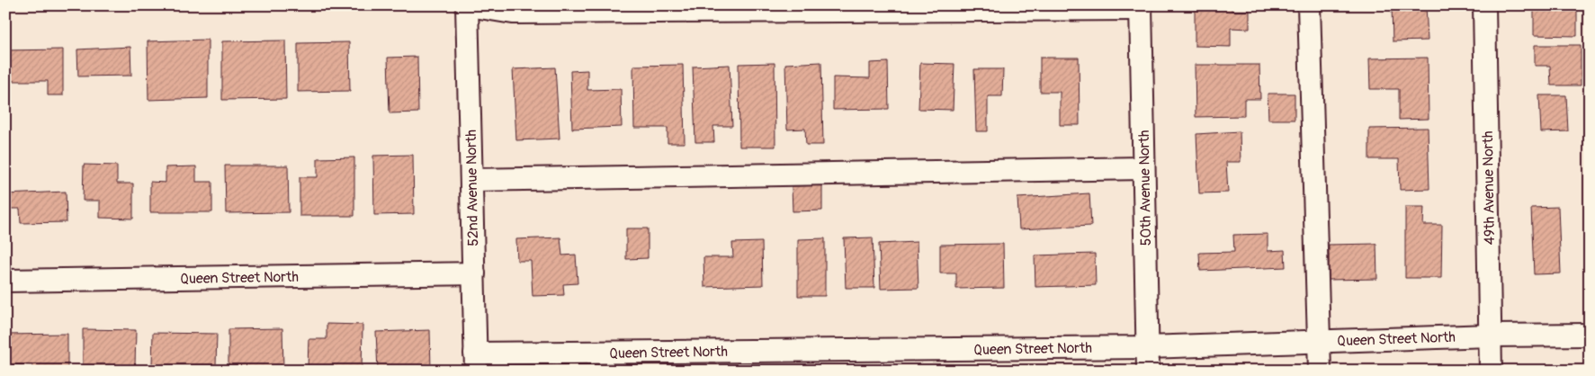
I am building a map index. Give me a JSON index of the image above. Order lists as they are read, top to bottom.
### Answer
{
  "streets": {
    "street": [
      "52nd Avenue North",
      "50th Avenue North",
      "49th Avenue North",
      "Queen Street North"
    ]
  },
  "crossings": [
    ["52nd Avenue North", "Queen Street North"],
    ["50th Avenue North", "Queen Street North"],
    ["49th Avenue North", "Queen Street North"]
  ]
}
